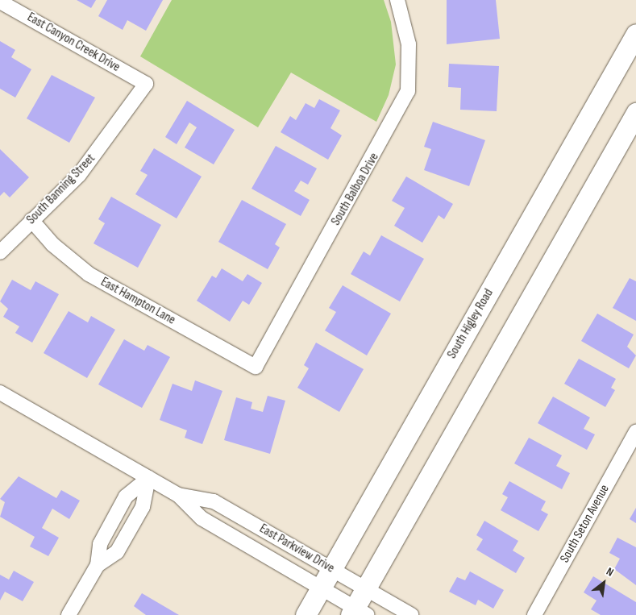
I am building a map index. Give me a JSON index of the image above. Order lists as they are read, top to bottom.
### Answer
{
  "streets": {
    "main road": ["South Higley Road"],
    "street": [
      "East Canyon Creek Drive",
      "South Banning Street",
      "South Balboa Drive",
      "East Hampton Lane",
      "South Seton Avenue",
      "East Parkview Drive"
    ]
  },
  "crossings": [
    ["East Canyon Creek Drive", "South Banning Street"],
    ["South Banning Street", "East Hampton Lane"],
    ["South Balboa Drive", "East Hampton Lane"],
    ["South Higley Road", "East Parkview Drive"]
  ],
  "north": "top right"
}
